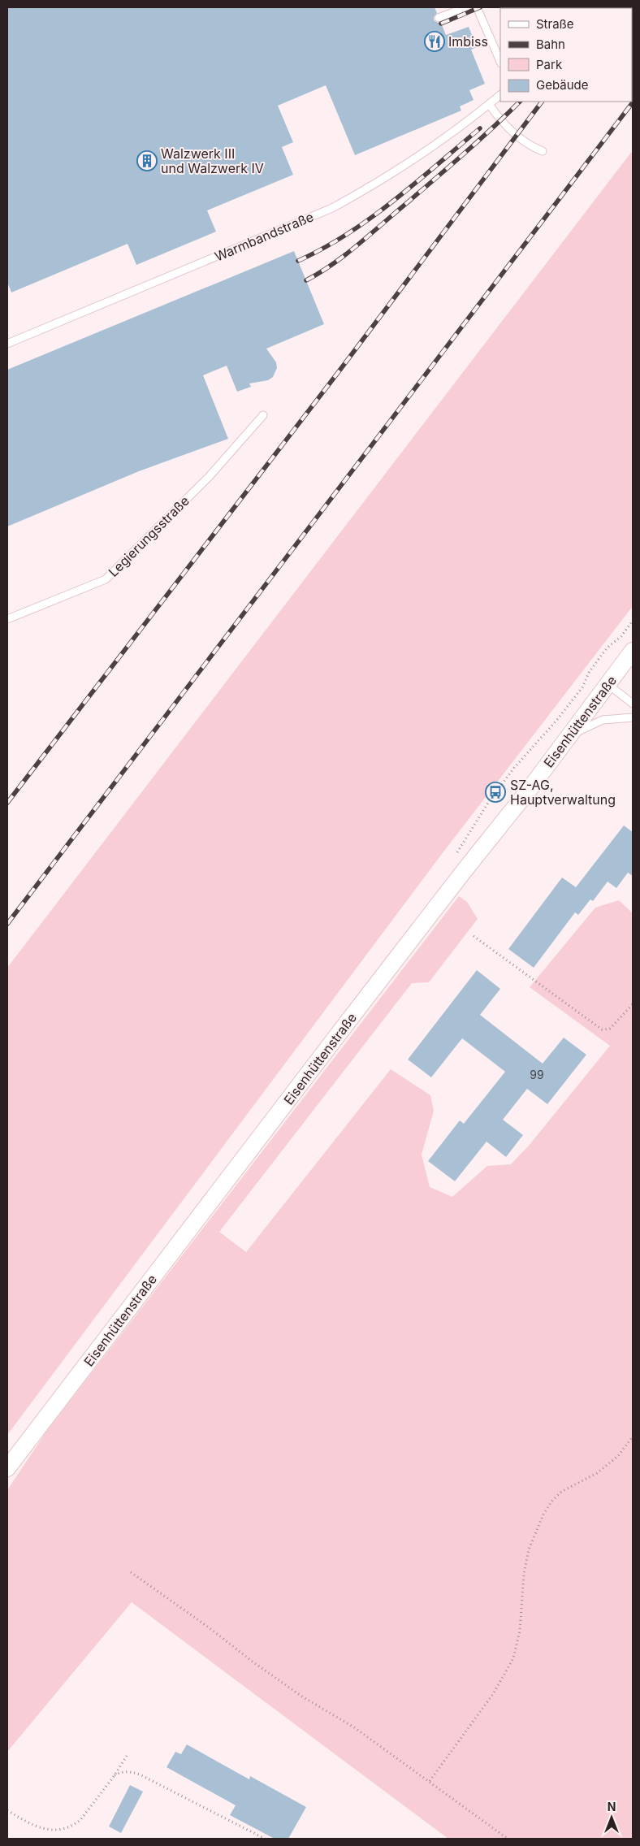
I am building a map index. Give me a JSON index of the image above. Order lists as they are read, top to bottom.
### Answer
{
  "streets": {
    "street": ["Eisenhüttenstraße"],
    "lane": ["Warmbandstraße", "Legierungsstraße"]
  },
  "places": {
    "restaurant": ["Imbiss"],
    "building": ["Walzwerk III und Walzwerk IV"],
    "bus stop": ["SZ-AG, Hauptverwaltung"]
  },
  "house_numbers": ["99"],
  "legend": [
    "Straße",
    "Bahn",
    "Park",
    "Gebäude"
  ],
  "north": "top"
}
